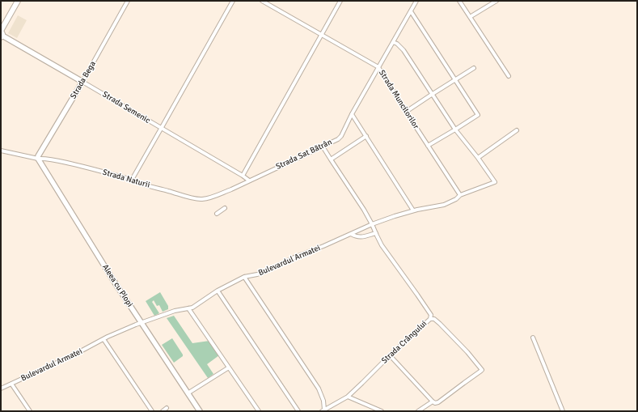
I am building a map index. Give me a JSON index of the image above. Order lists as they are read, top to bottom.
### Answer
{
  "streets": {
    "street": [
      "Strada Bega",
      "Strada Muncitorilor",
      "Strada Semenic",
      "Strada Sat Bătrân",
      "Strada Naturii",
      "Bulevardul Armatei",
      "Aleea cu Plopi",
      "Strada Crângului"
    ]
  },
  "crossings": [
    ["Strada Bega", "Strada Semenic"],
    ["Strada Bega", "Strada Naturii"],
    ["Strada Bega", "Aleea cu Plopi"],
    ["Strada Muncitorilor", "Strada Sat Bătrân"],
    ["Strada Muncitorilor", "Bulevardul Armatei"],
    ["Strada Semenic", "Strada Sat Bătrân"],
    ["Strada Semenic", "Strada Naturii"],
    ["Strada Sat Bătrân", "Strada Naturii"],
    ["Strada Naturii", "Aleea cu Plopi"],
    ["Bulevardul Armatei", "Aleea cu Plopi"]
  ]
}
